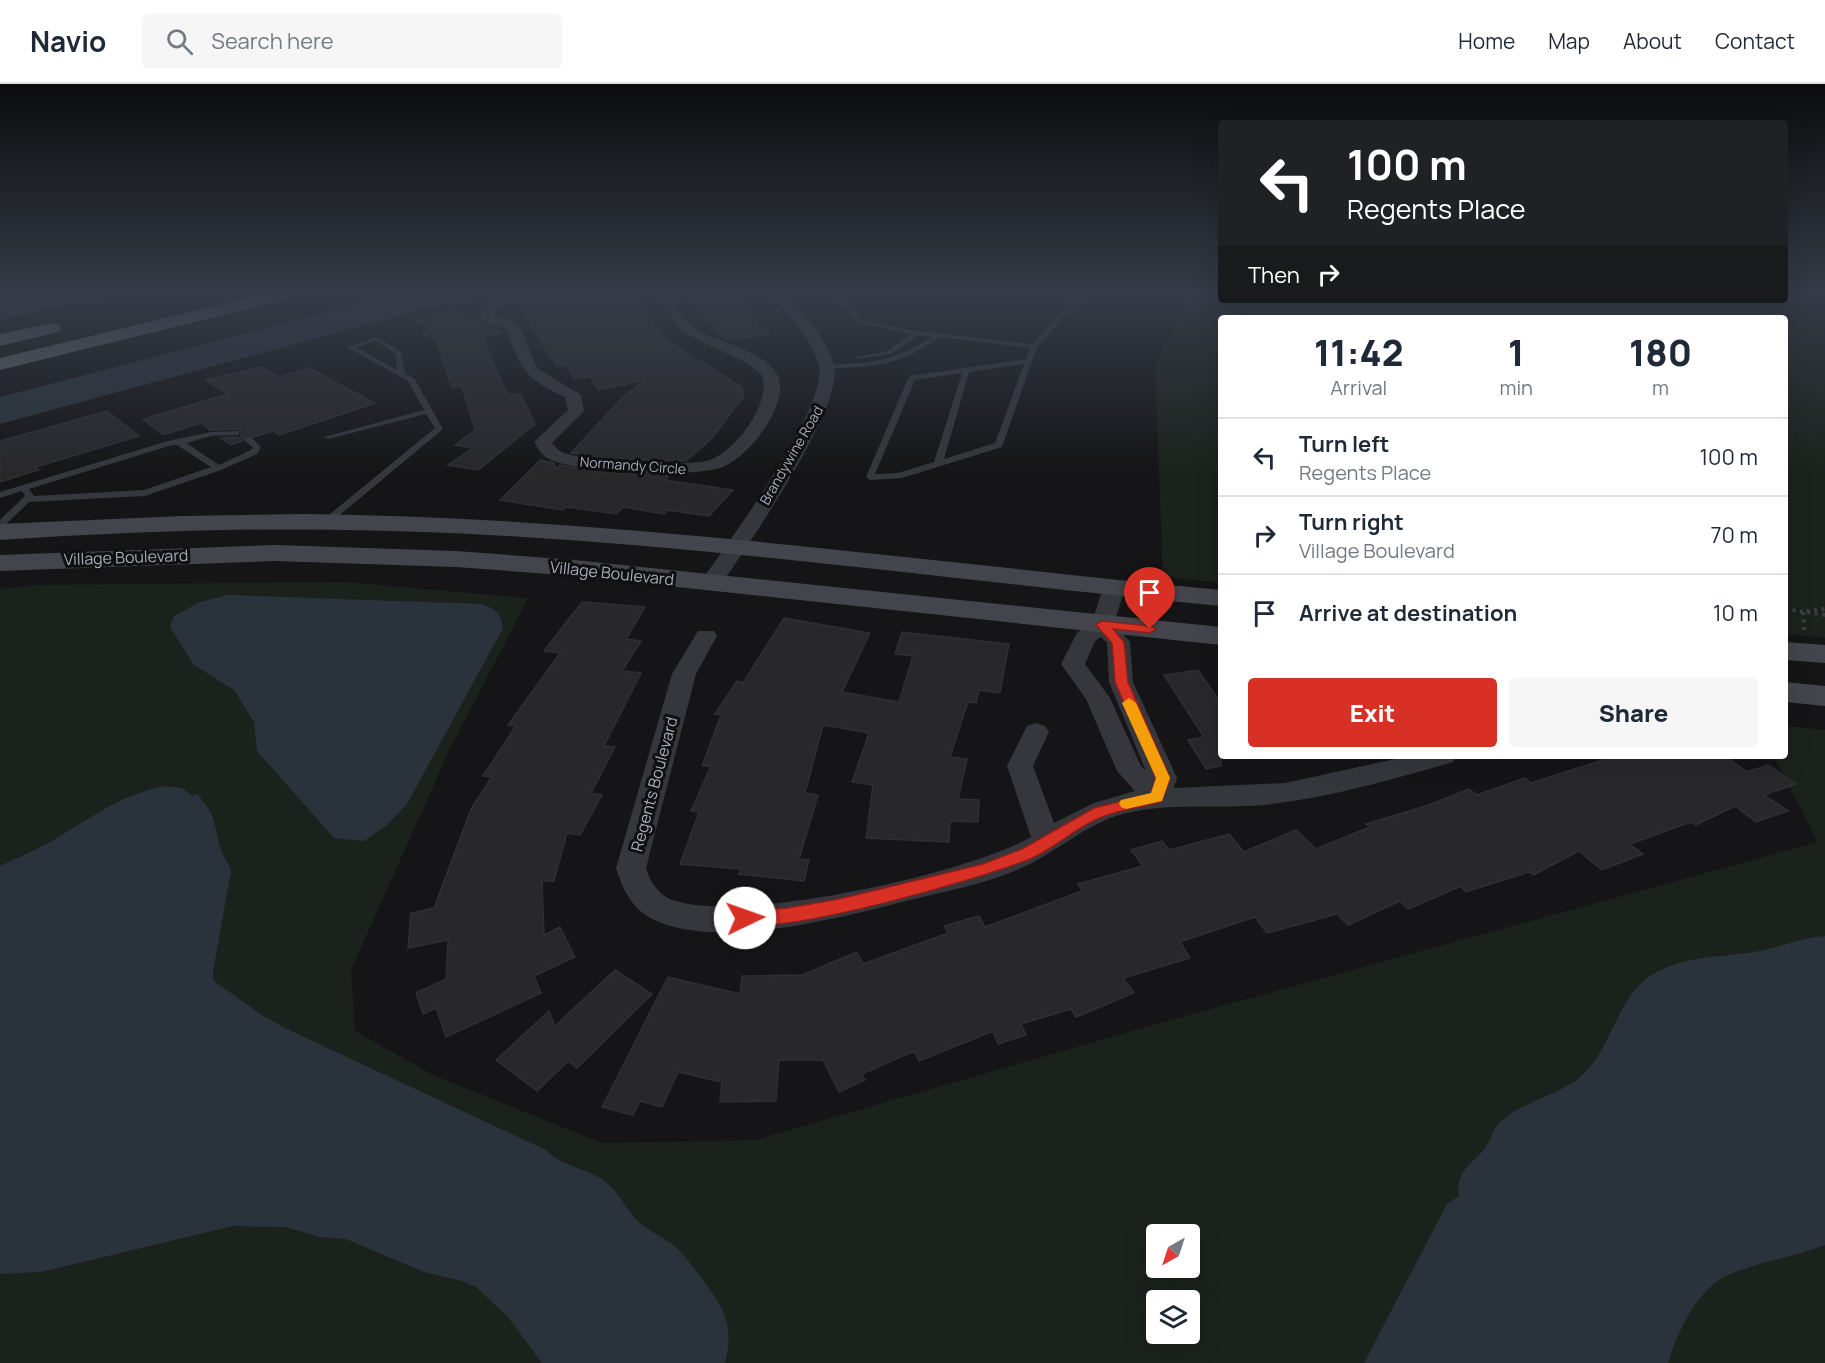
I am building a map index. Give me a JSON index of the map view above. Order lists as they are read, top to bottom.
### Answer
{
  "streets": {
    "street": [
      "Brandywine Road",
      "Normandy Circle",
      "Village Boulevard",
      "Regents Boulevard"
    ]
  },
  "crossings": [
    ["Brandywine Road", "Village Boulevard"]
  ],
  "north": "bottom left",
  "page": {
    "header": "Navio",
    "search": "Search here",
    "nav": [
      "Home",
      "Map",
      "About",
      "Contact"
    ],
    "turn": ["100 m", "Regents Place"],
    "then": "Then",
    "eta": [
      "11:42",
      "Arrival",
      "1",
      "min",
      "180",
      "m"
    ],
    "list": [
      {
        "name": "Turn left",
        "note": "Regents Place",
        "value": "100 m"
      },
      {
        "name": "Turn right",
        "note": "Village Boulevard",
        "value": "70 m"
      },
      {
        "name": "Arrive at destination",
        "value": "10 m"
      }
    ],
    "buttons": ["Exit", "Share"]
  }
}
